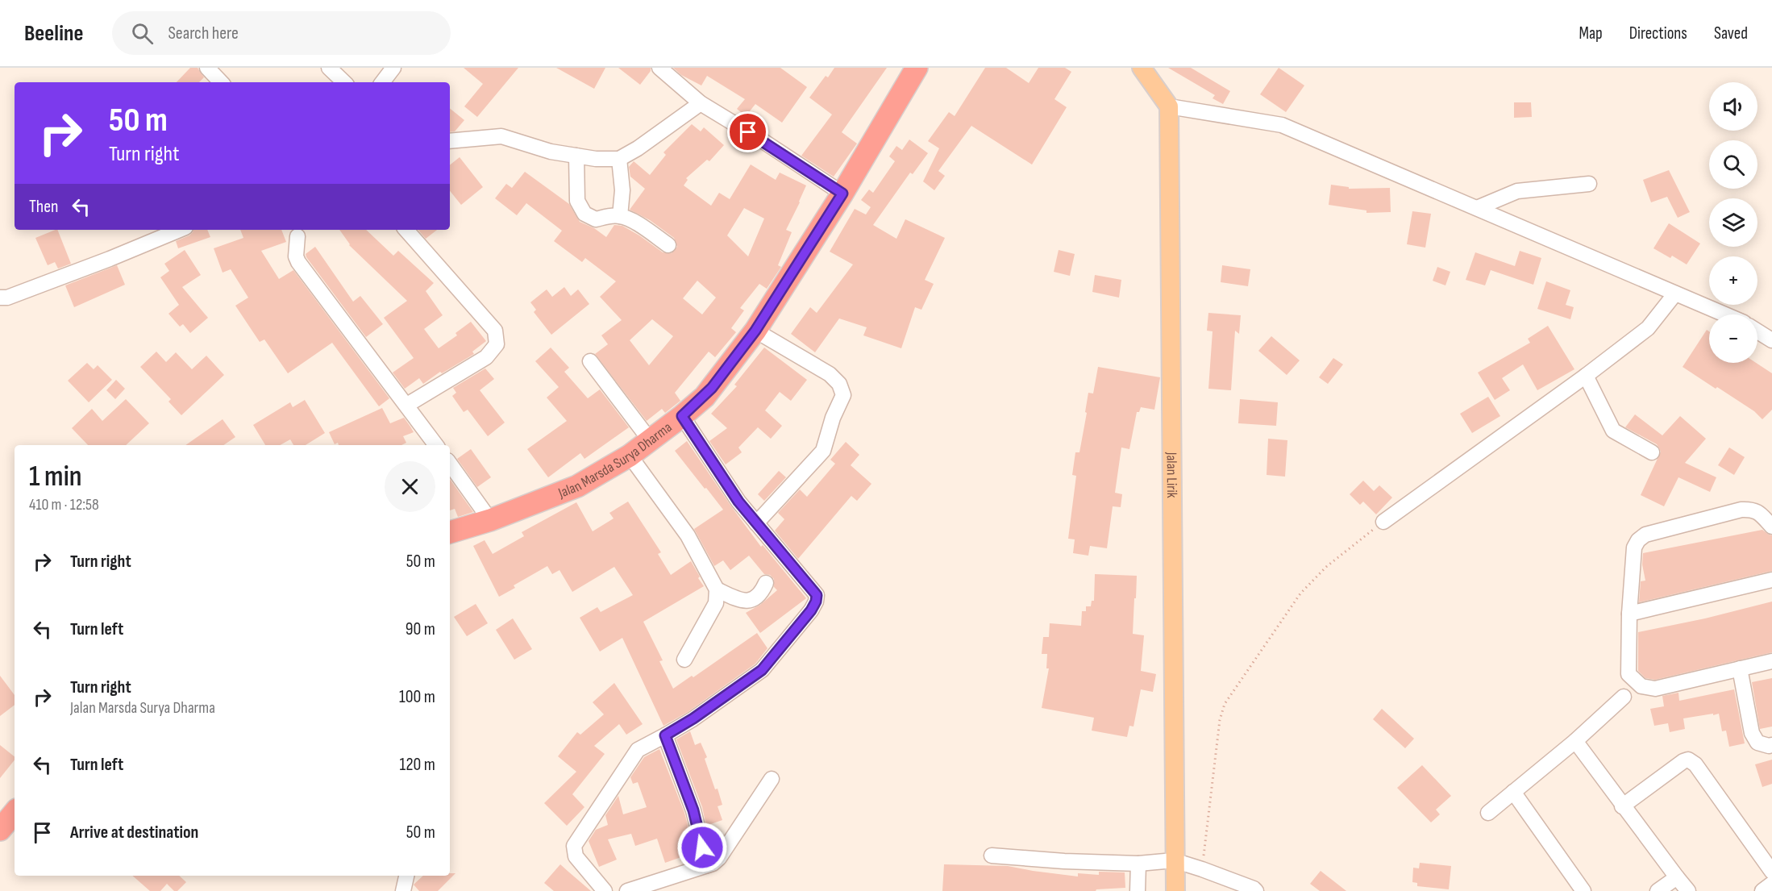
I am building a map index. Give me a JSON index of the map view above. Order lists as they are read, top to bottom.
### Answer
{
  "streets": {
    "highway": ["Jalan Marsda Surya Dharma"],
    "main road": ["Jalan Lirik"]
  },
  "page": {
    "header": "Beeline",
    "search": "Search here",
    "nav": ["Map", "Directions", "Saved"],
    "map_buttons": ["+", "−"],
    "turn": ["50 m", "Turn right"],
    "then": "Then",
    "heading": ["1 min", "410 m · 12:58"],
    "list": [
      {
        "name": "Turn right",
        "value": "50 m"
      },
      {
        "name": "Turn left",
        "value": "90 m"
      },
      {
        "name": "Turn right",
        "note": "Jalan Marsda Surya Dharma",
        "value": "100 m"
      },
      {
        "name": "Turn left",
        "value": "120 m"
      },
      {
        "name": "Arrive at destination",
        "value": "50 m"
      }
    ]
  }
}
